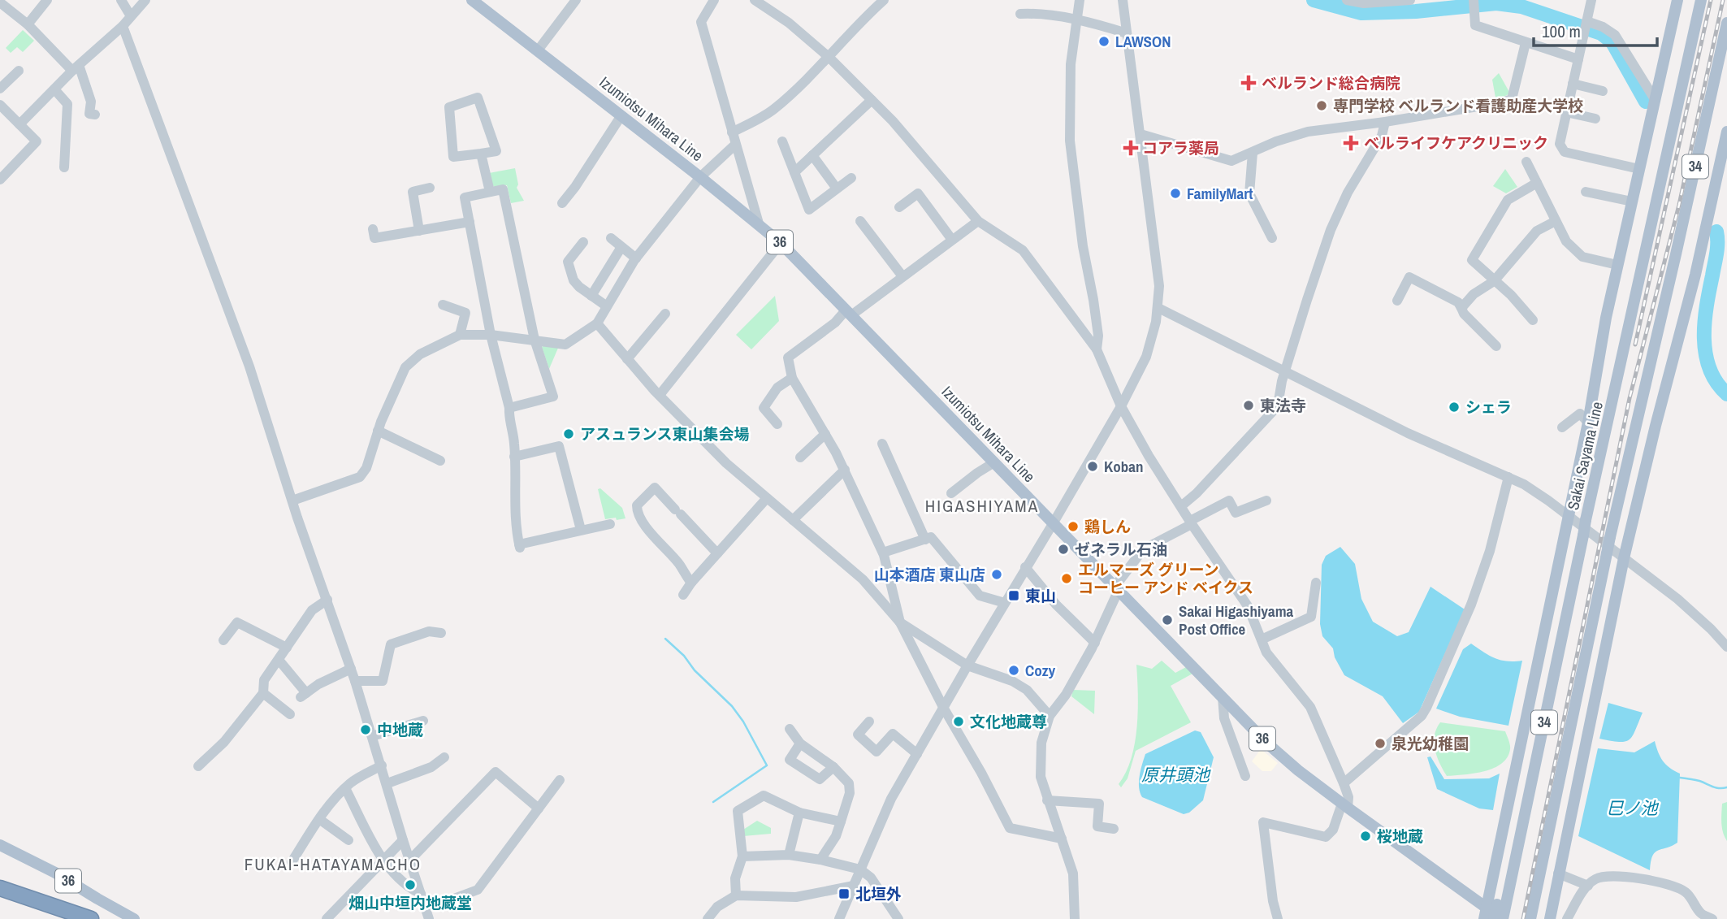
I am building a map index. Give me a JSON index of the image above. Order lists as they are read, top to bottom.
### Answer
{
  "streets": {
    "main road": [
      "Izumiotsu Mihara Line",
      "34",
      "36",
      "Sakai Sayama Line"
    ]
  },
  "crossings": [
    ["Izumiotsu Mihara Line", "Sakai Sayama Line"]
  ],
  "districts": ["HIGASHIYAMA", "FUKAI-HATAYAMACHO"],
  "water": ["原井頭池", "巳ノ池"],
  "places": {
    "other": [
      "LAWSON",
      "専門学校 ベルランド看護助産大学校",
      "FamilyMart",
      "東法寺",
      "シェラ",
      "アスュランス東山集会場",
      "Koban",
      "鶏しん",
      "ゼネラル石油",
      "山本酒店 東山店",
      "エルマーズ グリーン コーヒー アンド ベイクス",
      "Sakai Higashiyama Post Office",
      "Cozy",
      "文化地蔵尊",
      "中地蔵",
      "泉光幼稚園",
      "桜地蔵",
      "畑山中垣内地蔵堂"
    ],
    "health": ["ベルランド総合病院", "ベルライフケアクリニック", "コアラ薬局"],
    "transit": ["東山", "北垣外"]
  },
  "scale_bar": "100 m"
}
